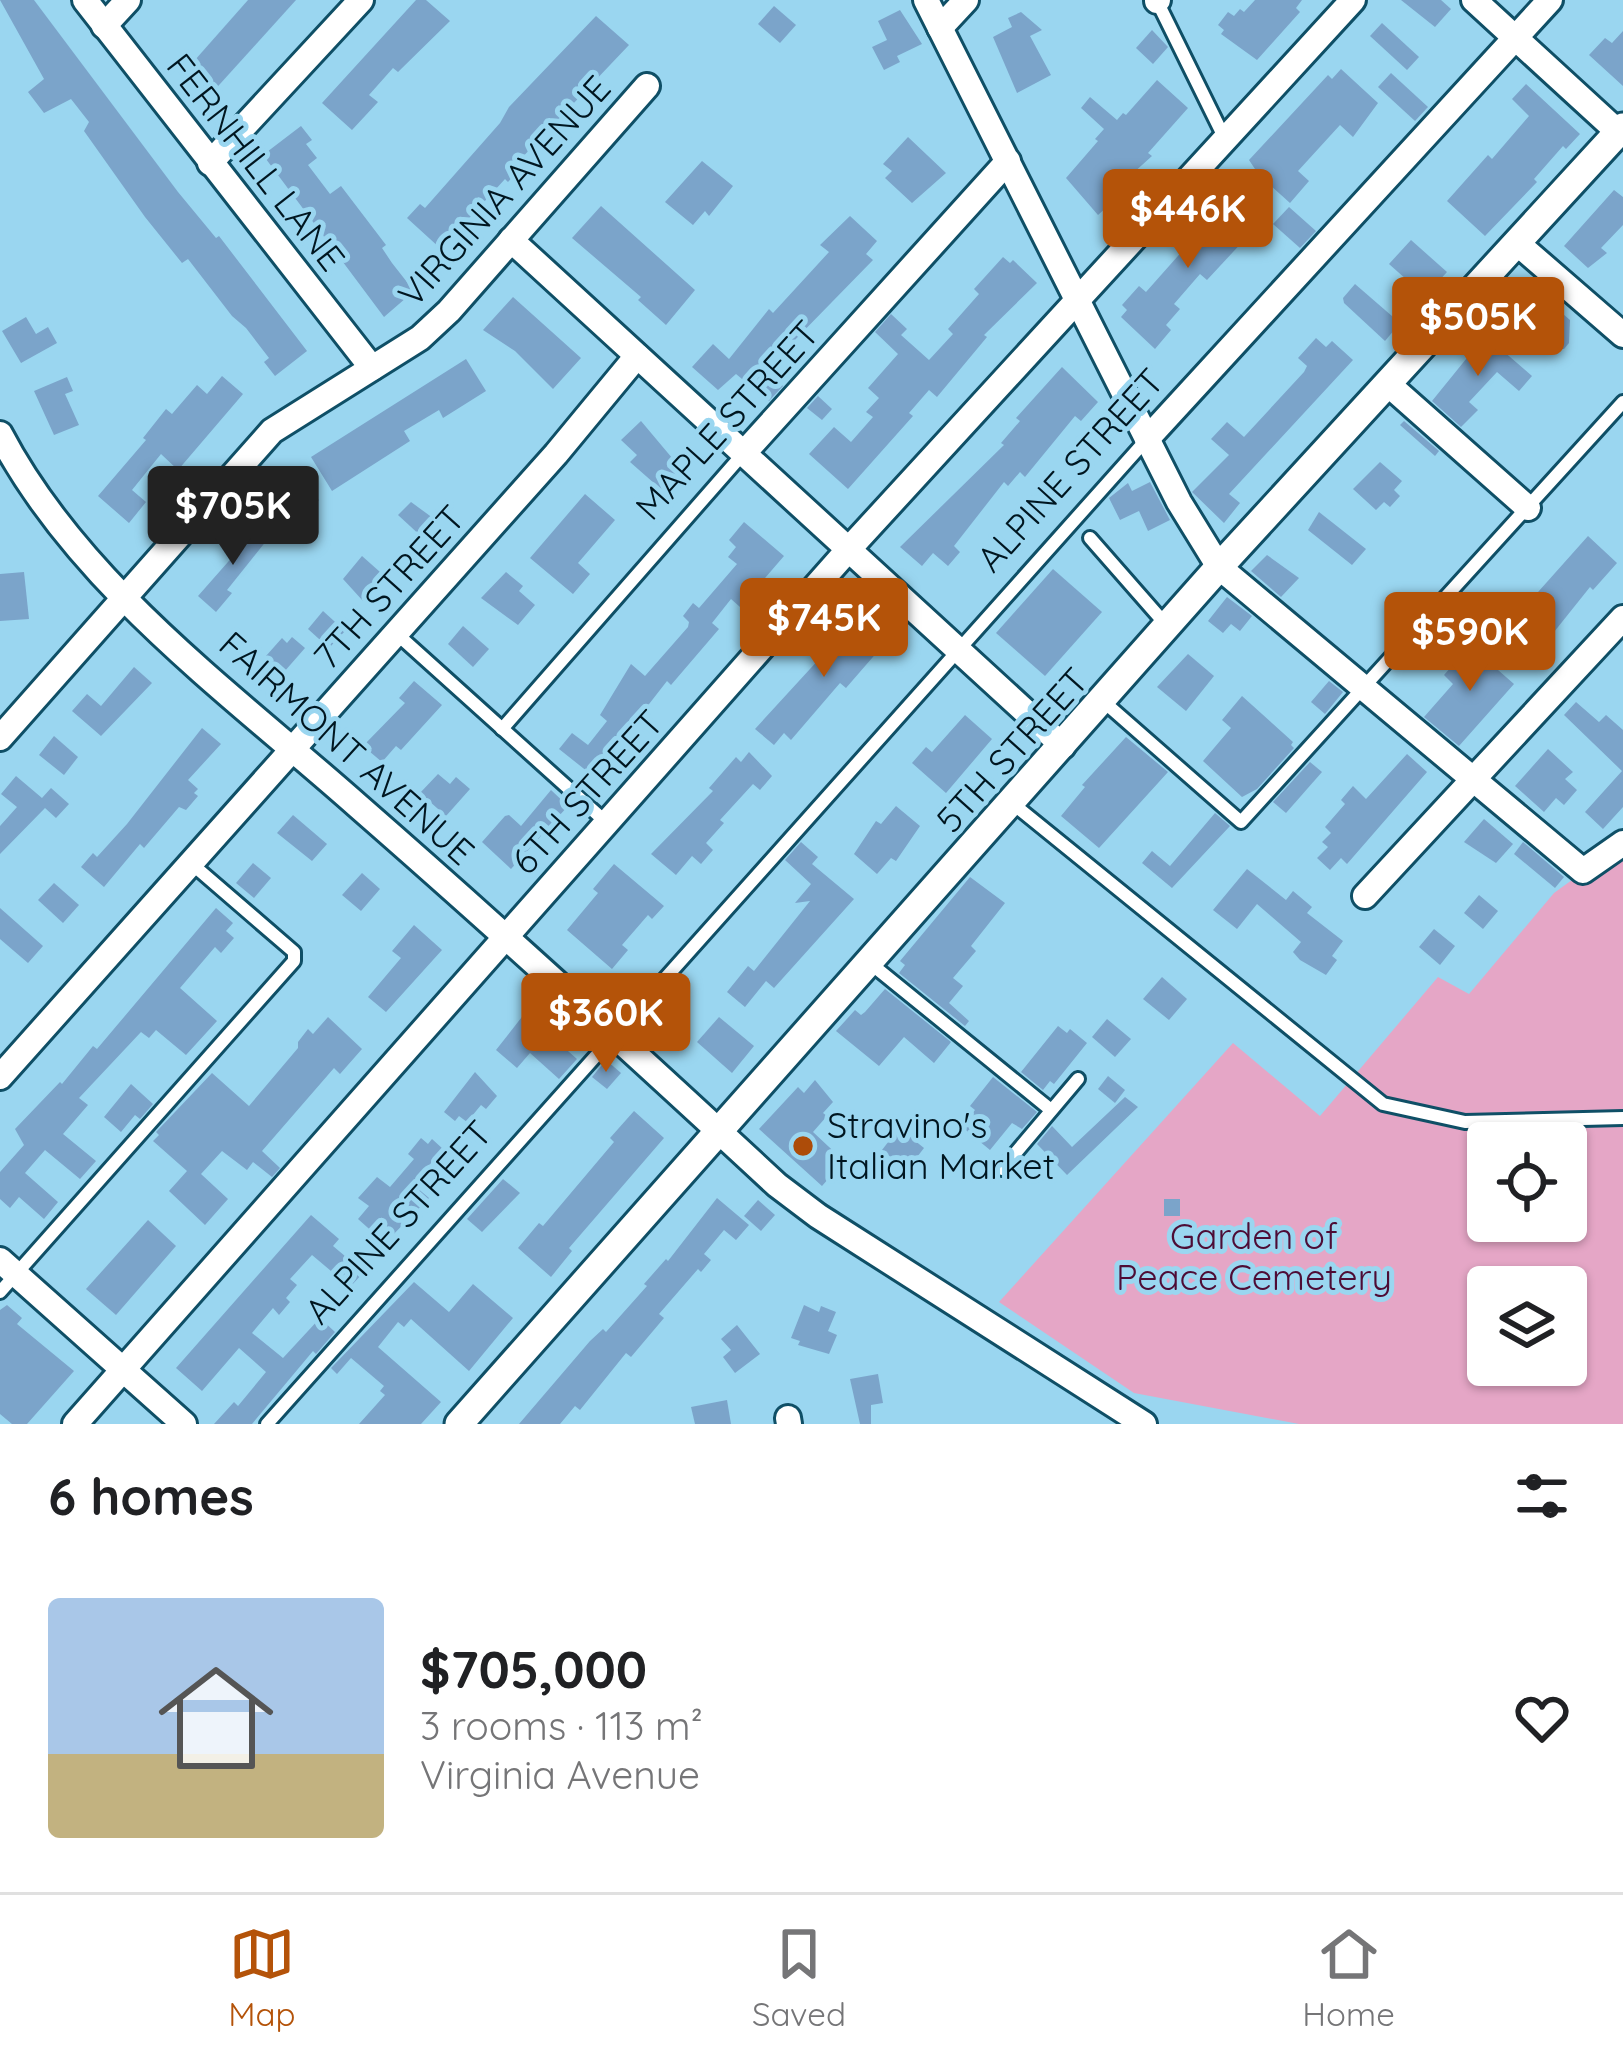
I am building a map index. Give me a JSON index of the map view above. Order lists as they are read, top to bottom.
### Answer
{
  "streets": {
    "street": [
      "FERNHILL LANE",
      "VIRGINIA AVENUE",
      "MAPLE STREET",
      "ALPINE STREET",
      "7TH STREET",
      "FAIRMONT AVENUE",
      "5TH STREET",
      "6TH STREET"
    ]
  },
  "crossings": [
    ["FERNHILL LANE", "VIRGINIA AVENUE"],
    ["VIRGINIA AVENUE", "FAIRMONT AVENUE"],
    ["ALPINE STREET", "FAIRMONT AVENUE"],
    ["7TH STREET", "FAIRMONT AVENUE"],
    ["FAIRMONT AVENUE", "5TH STREET"],
    ["FAIRMONT AVENUE", "6TH STREET"]
  ],
  "parks": ["Garden of Peace Cemetery"],
  "places": ["Stravino's Italian Market"],
  "page": {
    "price": [
      "$446K",
      "$505K",
      "$705K",
      "$745K",
      "$590K",
      "$360K"
    ],
    "heading": "6 homes",
    "list": [
      {
        "name": "$705,000",
        "note": "3 rooms · 113 m² · Virginia Avenue"
      }
    ],
    "tabs": ["Map", "Saved", "Home"]
  }
}
